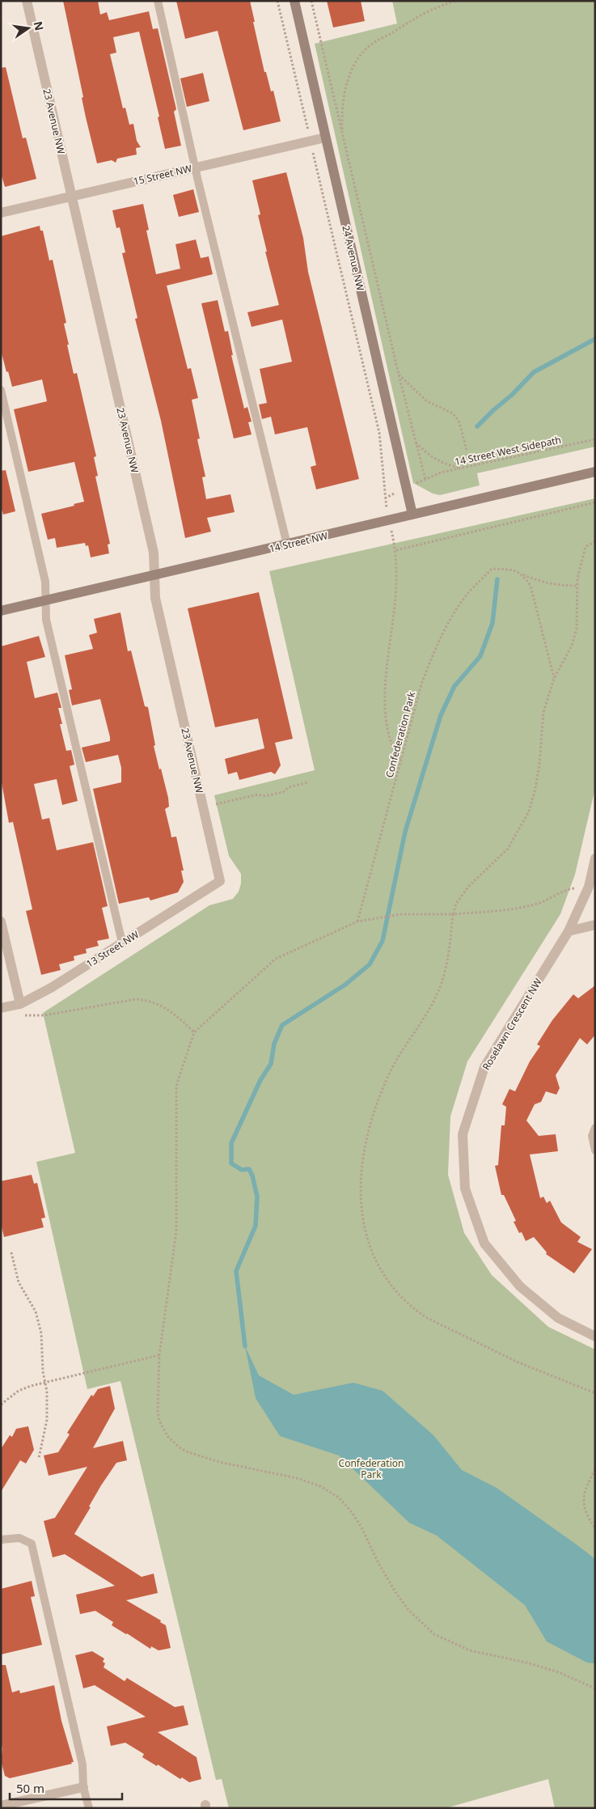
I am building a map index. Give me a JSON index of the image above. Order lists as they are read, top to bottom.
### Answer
{
  "streets": {
    "main road": ["24 Avenue NW", "14 Street NW"],
    "street": [
      "23 Avenue NW",
      "15 Street NW",
      "13 Street NW",
      "Roselawn Crescent NW"
    ],
    "path": ["14 Street West Sidepath", "Confederation Park"]
  },
  "crossings": [
    ["23 Avenue NW", "15 Street NW"],
    ["23 Avenue NW", "14 Street NW"],
    ["23 Avenue NW", "13 Street NW"],
    ["15 Street NW", "24 Avenue NW"],
    ["24 Avenue NW", "14 Street NW"]
  ],
  "parks": ["Confederation Park"],
  "scale_bar": "50 m",
  "north": "right"
}
